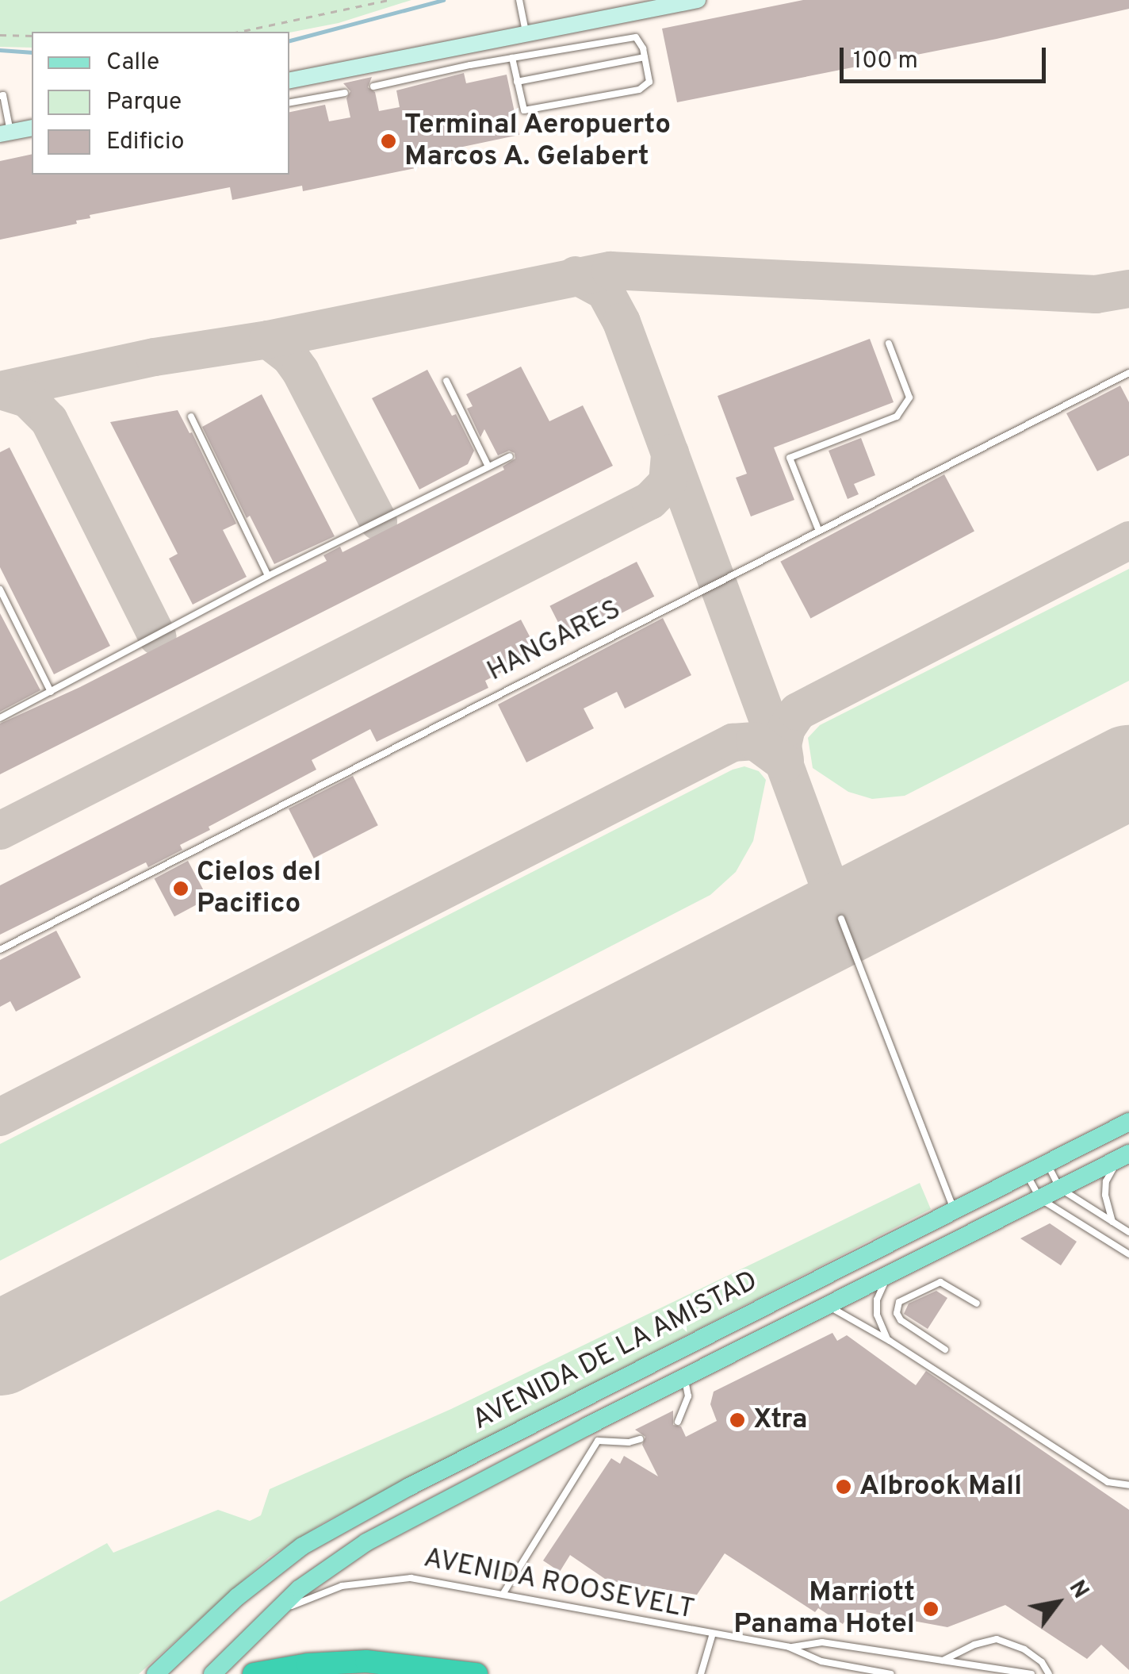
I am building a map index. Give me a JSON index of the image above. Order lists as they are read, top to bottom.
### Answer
{
  "streets": {
    "main road": ["AVENIDA DE LA AMISTAD"],
    "lane": ["HANGARES", "AVENIDA ROOSEVELT"]
  },
  "crossings": [
    ["AVENIDA DE LA AMISTAD", "AVENIDA ROOSEVELT"]
  ],
  "places": [
    "Terminal Aeropuerto Marcos A. Gelabert",
    "Cielos del Pacifico",
    "Xtra",
    "Albrook Mall",
    "Marriott Panama Hotel"
  ],
  "legend": ["Calle", "Parque", "Edificio"],
  "scale_bar": "100 m",
  "north": "top right"
}
